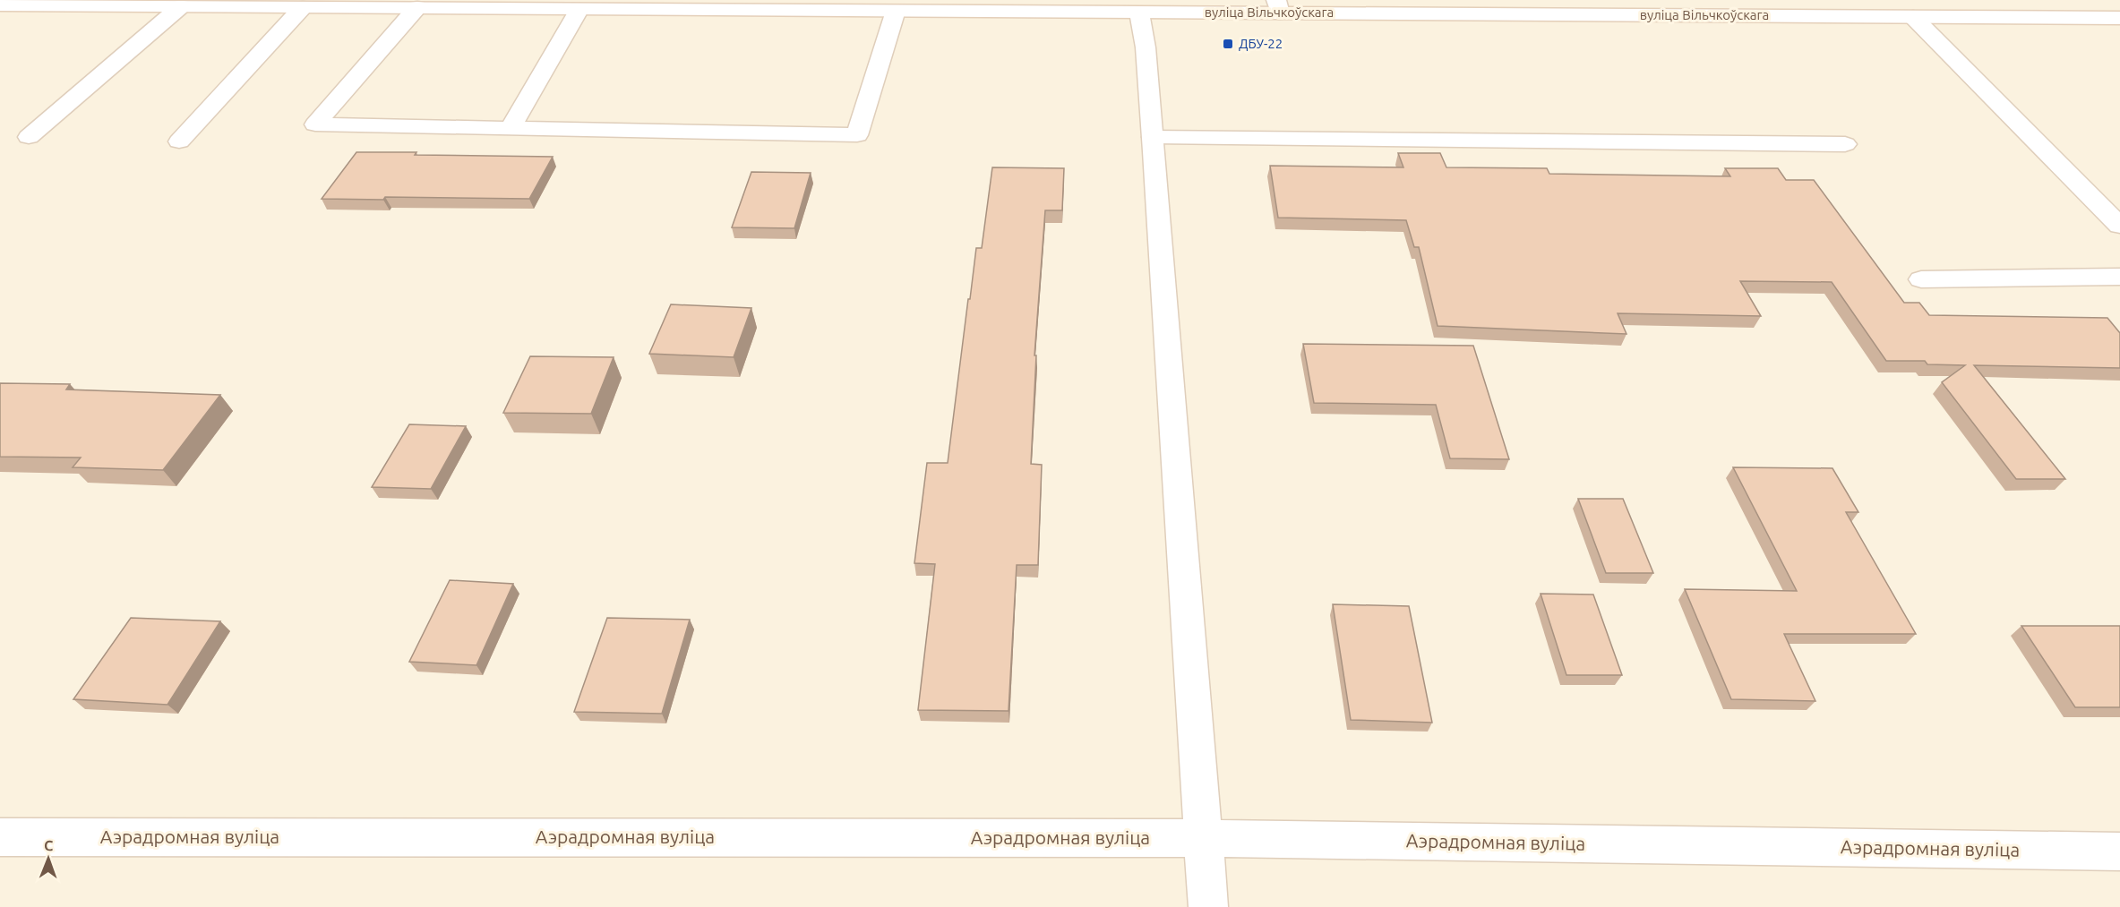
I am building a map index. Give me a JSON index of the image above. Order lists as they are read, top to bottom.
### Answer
{
  "streets": {
    "main road": ["вуліца Вільчкоўскага", "Аэрадромная вуліца"]
  },
  "places": {
    "transit": ["ДБУ-22"]
  },
  "north": "top"
}
